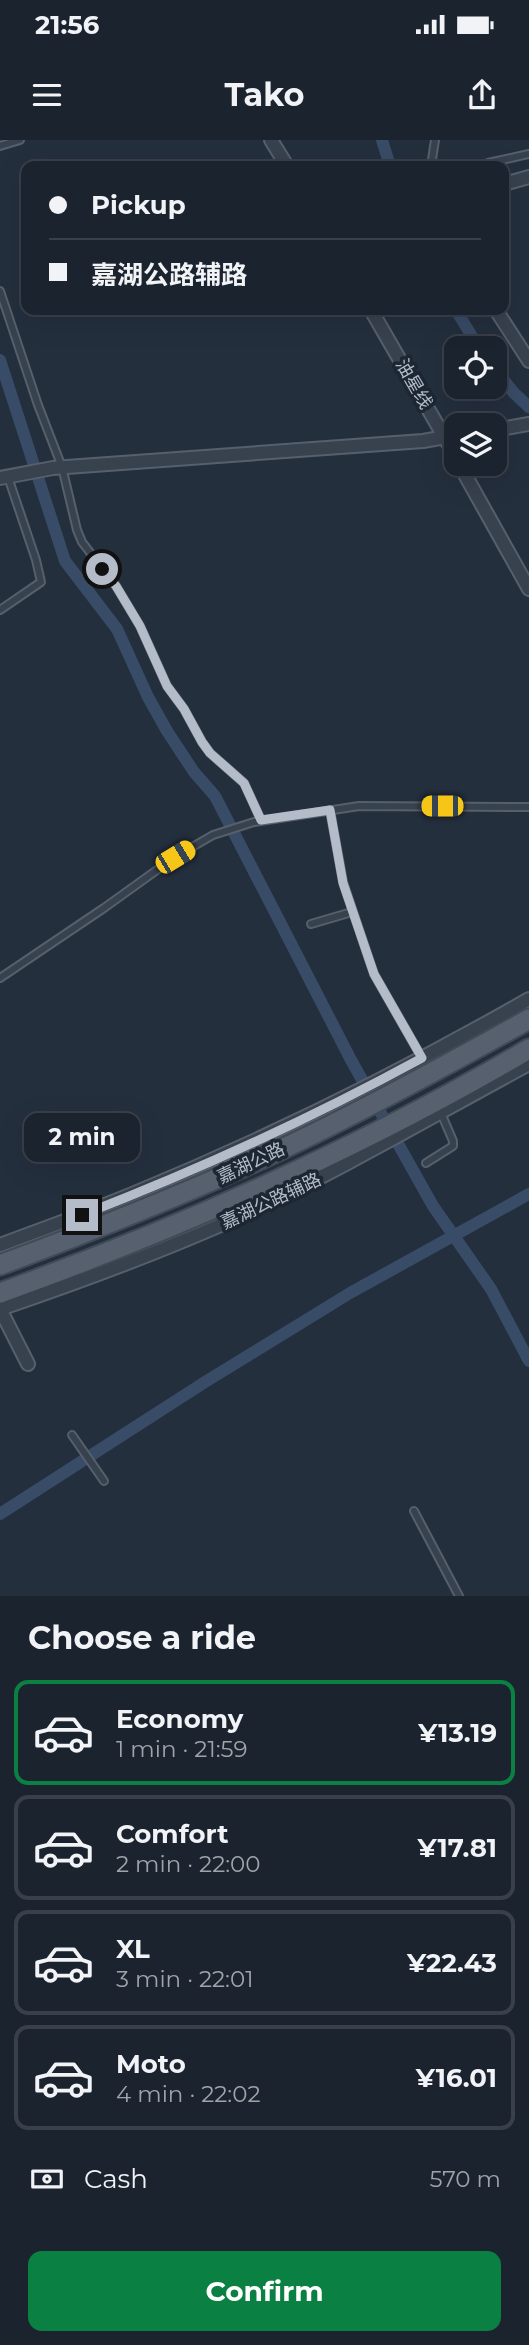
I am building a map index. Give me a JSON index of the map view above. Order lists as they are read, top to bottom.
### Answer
{
  "streets": {
    "main road": ["嘉湖公路"],
    "street": ["油星线", "嘉湖公路辅路"]
  },
  "crossings": [
    ["嘉湖公路", "嘉湖公路辅路"]
  ],
  "page": {
    "status": "21:56",
    "header": "Tako",
    "banner": ["Pickup", "嘉湖公路辅路"],
    "bubble": "2 min",
    "heading": "Choose a ride",
    "list": [
      {
        "name": "Economy",
        "note": "1 min · 21:59",
        "value": "¥13.19"
      },
      {
        "name": "Comfort",
        "note": "2 min · 22:00",
        "value": "¥17.81"
      },
      {
        "name": "XL",
        "note": "3 min · 22:01",
        "value": "¥22.43"
      },
      {
        "name": "Moto",
        "note": "4 min · 22:02",
        "value": "¥16.01"
      }
    ],
    "pay": ["Cash", "570 m"],
    "buttons": "Confirm"
  }
}
